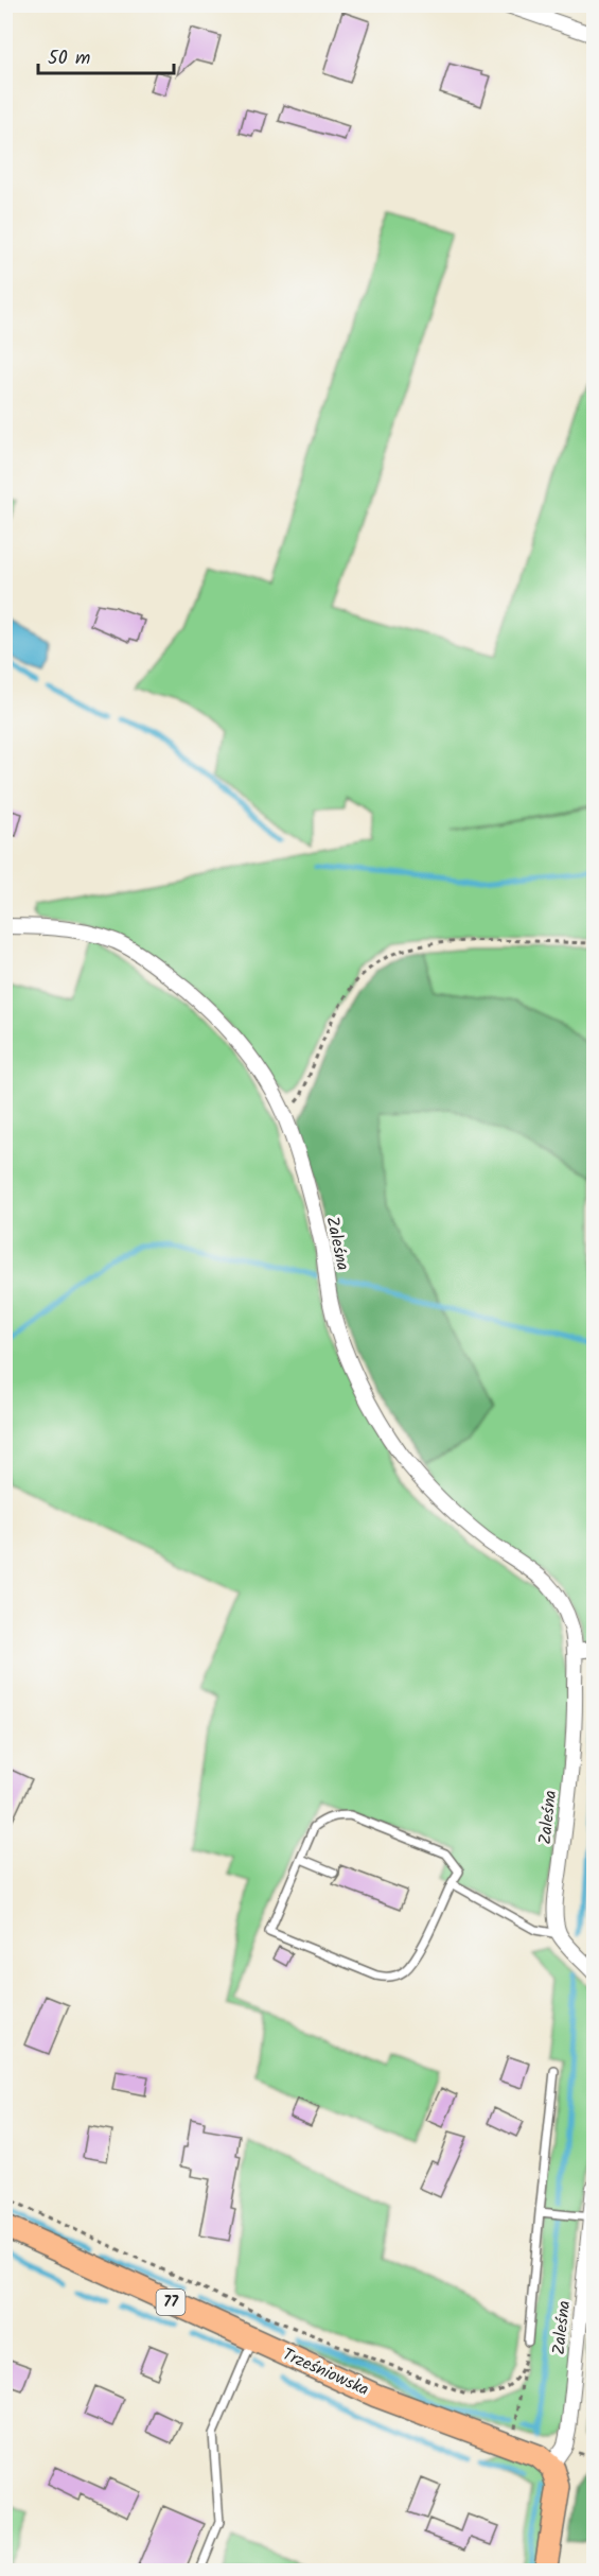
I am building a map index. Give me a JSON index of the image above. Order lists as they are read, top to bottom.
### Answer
{
  "streets": {
    "main road": ["77", "Trześniowska"],
    "street": ["Zaleśna"]
  },
  "crossings": [
    ["Zaleśna", "Trześniowska"]
  ],
  "scale_bar": "50 m"
}
